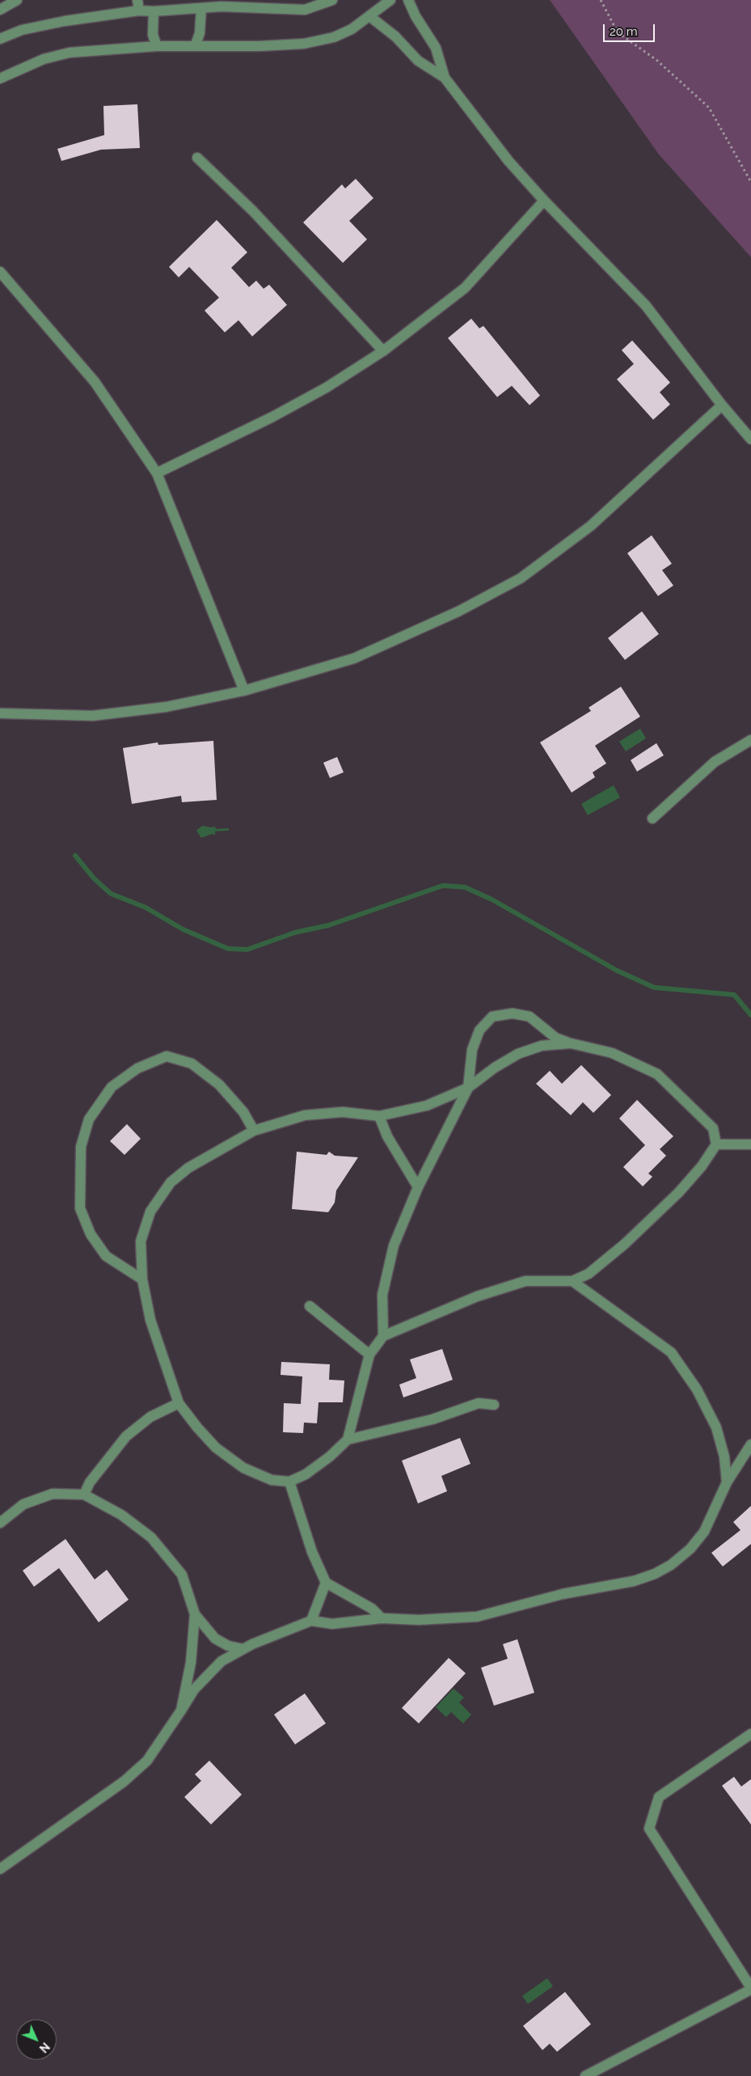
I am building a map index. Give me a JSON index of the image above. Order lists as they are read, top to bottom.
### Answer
{
  "scale_bar": "20 m",
  "north": "bottom right"
}
